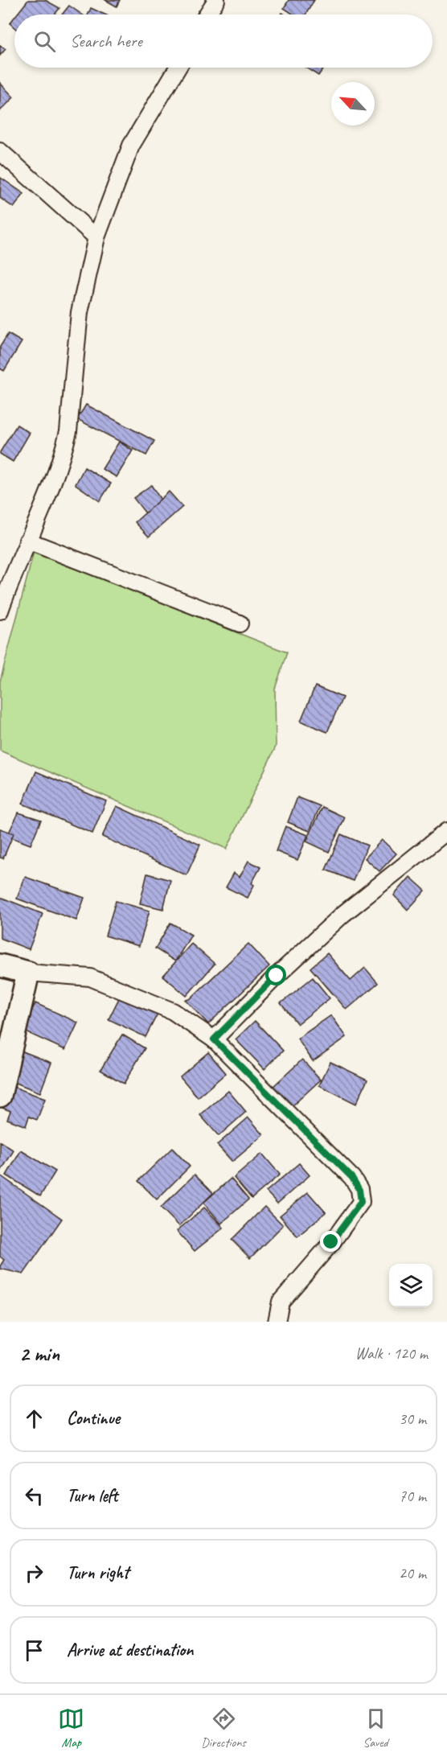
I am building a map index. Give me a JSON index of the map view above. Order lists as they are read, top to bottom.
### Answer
{
  "north": "top left",
  "page": {
    "search": "Search here",
    "heading": ["2 min", "Walk · 120 m"],
    "list": [
      ["Continue", "30 m"],
      ["Turn left", "70 m"],
      ["Turn right", "20 m"],
      "Arrive at destination"
    ],
    "nav": ["Map", "Directions", "Saved"]
  }
}
